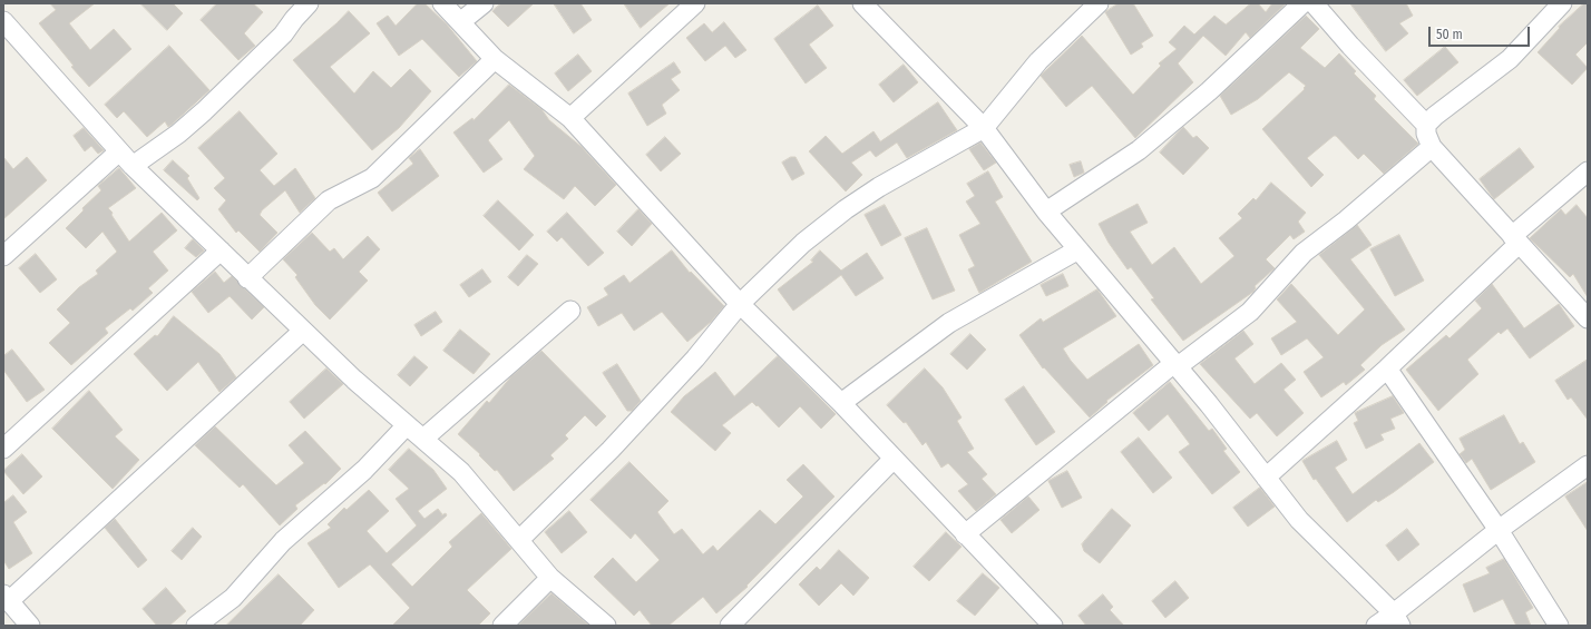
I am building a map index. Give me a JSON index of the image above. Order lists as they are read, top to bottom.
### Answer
{
  "scale_bar": "50 m"
}
